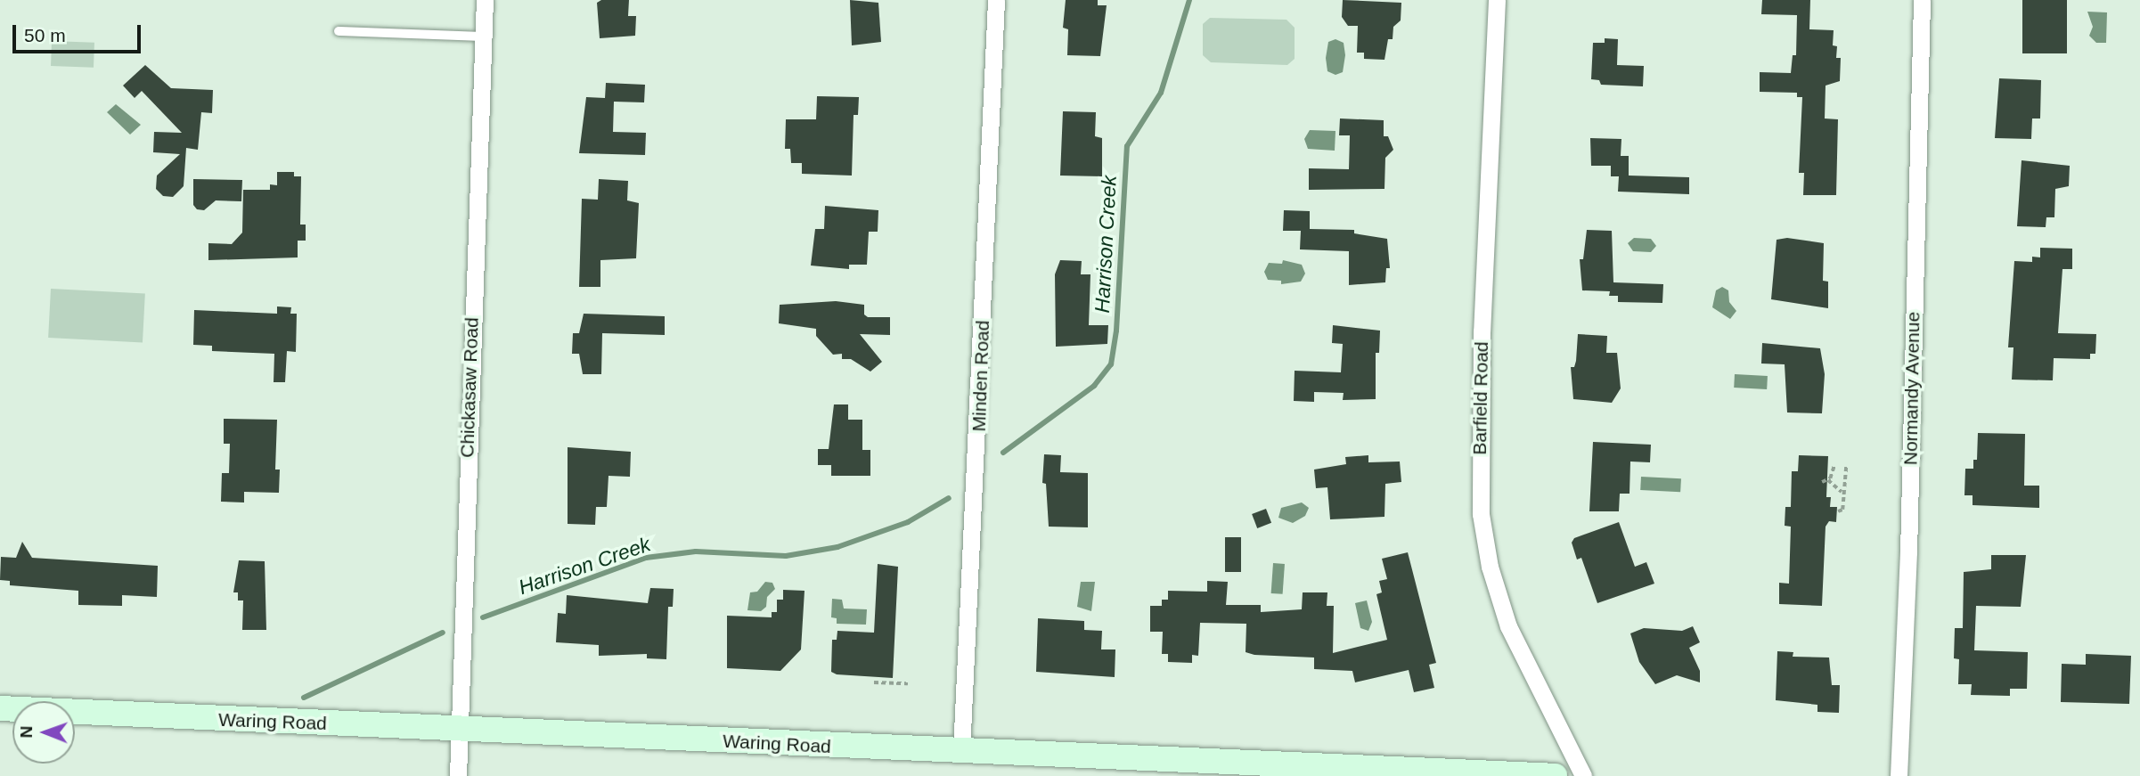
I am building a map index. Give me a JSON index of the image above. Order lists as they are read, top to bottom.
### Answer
{
  "streets": {
    "main road": ["Waring Road"],
    "street": [
      "Minden Road",
      "Chickasaw Road",
      "Normandy Avenue",
      "Barfield Road"
    ]
  },
  "crossings": [
    ["Minden Road", "Waring Road"],
    ["Chickasaw Road", "Waring Road"]
  ],
  "water": ["Harrison Creek"],
  "scale_bar": "50 m",
  "north": "left"
}
